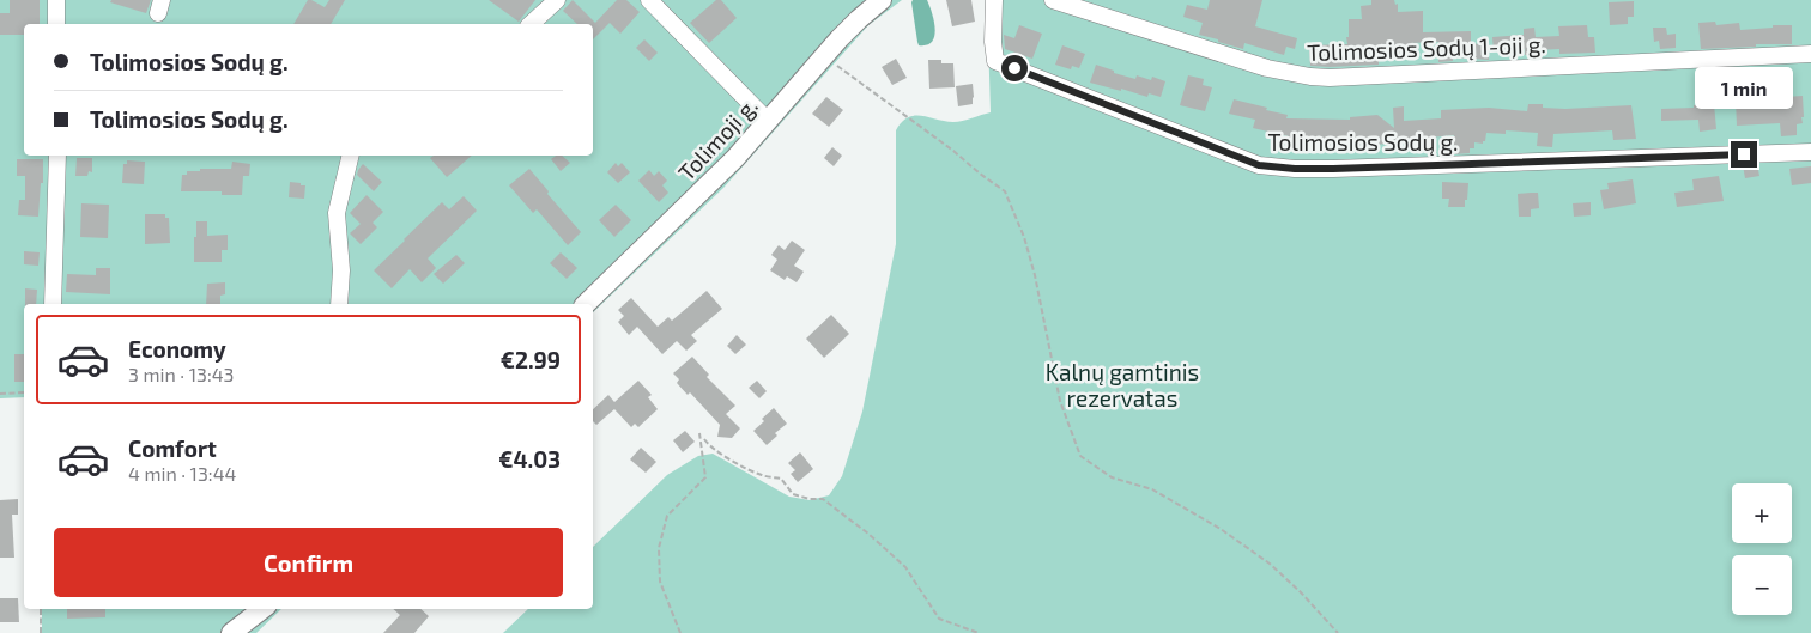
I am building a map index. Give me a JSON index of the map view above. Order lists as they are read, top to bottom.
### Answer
{
  "streets": {
    "street": ["Tolimosios Sodų 1-oji g.", "Tolimoji g.", "Tolimosios Sodų g."]
  },
  "parks": ["Kalnų gamtinis rezervatas"],
  "page": {
    "banner": ["Tolimosios Sodų g.", "Tolimosios Sodų g."],
    "bubble": "1 min",
    "list": [
      {
        "name": "Economy",
        "note": "3 min · 13:43",
        "value": "€2.99"
      },
      {
        "name": "Comfort",
        "note": "4 min · 13:44",
        "value": "€4.03"
      }
    ],
    "map_buttons": ["+", "−"],
    "buttons": "Confirm"
  }
}
